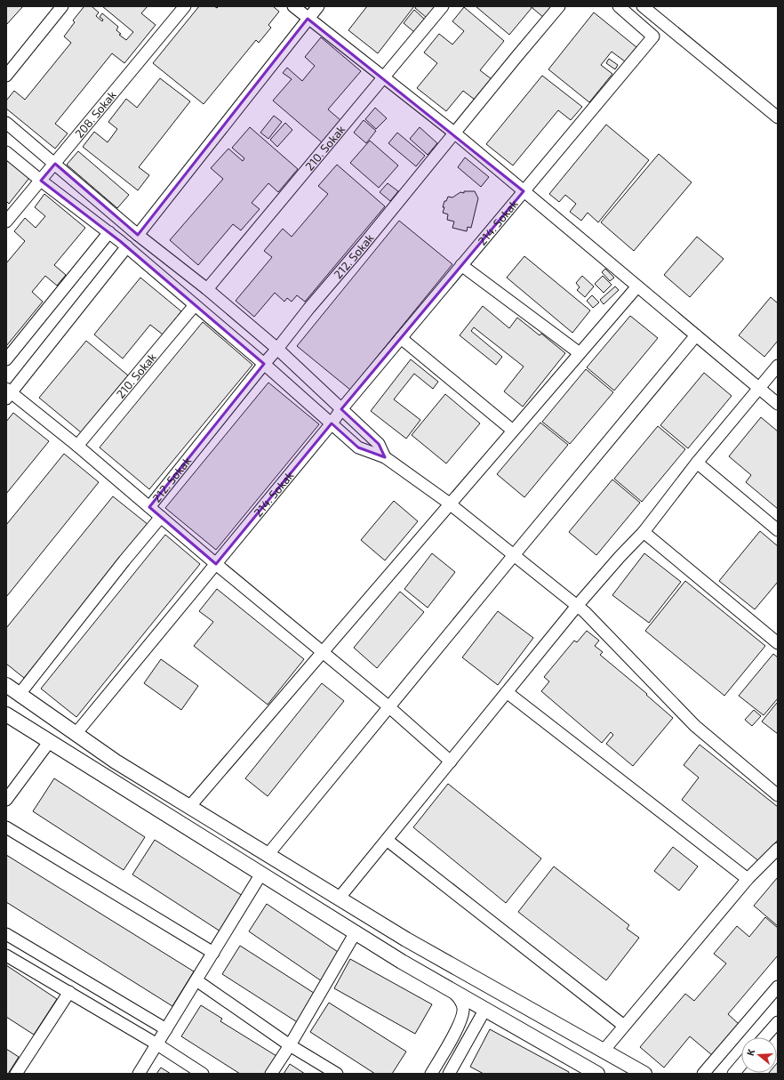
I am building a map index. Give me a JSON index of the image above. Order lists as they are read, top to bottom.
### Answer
{
  "streets": {
    "street": [
      "208. Sokak",
      "210. Sokak",
      "214. Sokak",
      "212. Sokak"
    ]
  },
  "north": "left"
}
